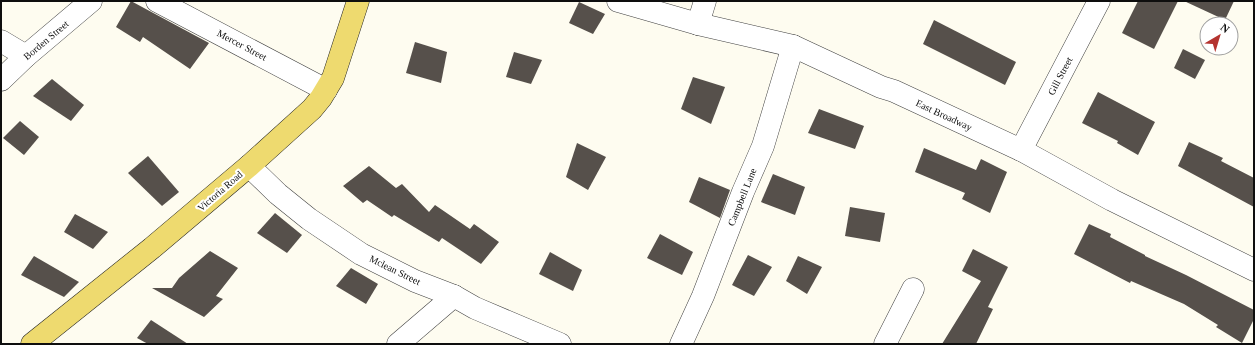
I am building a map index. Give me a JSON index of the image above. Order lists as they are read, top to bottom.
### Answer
{
  "streets": {
    "main road": ["Victoria Road"],
    "street": [
      "Borden Street",
      "Mercer Street",
      "Gill Street",
      "East Broadway",
      "Campbell Lane",
      "Mclean Street"
    ]
  },
  "crossings": [
    ["Mercer Street", "Victoria Road"],
    ["Gill Street", "East Broadway"],
    ["East Broadway", "Campbell Lane"],
    ["Victoria Road", "Mclean Street"]
  ],
  "north": "top right"
}
